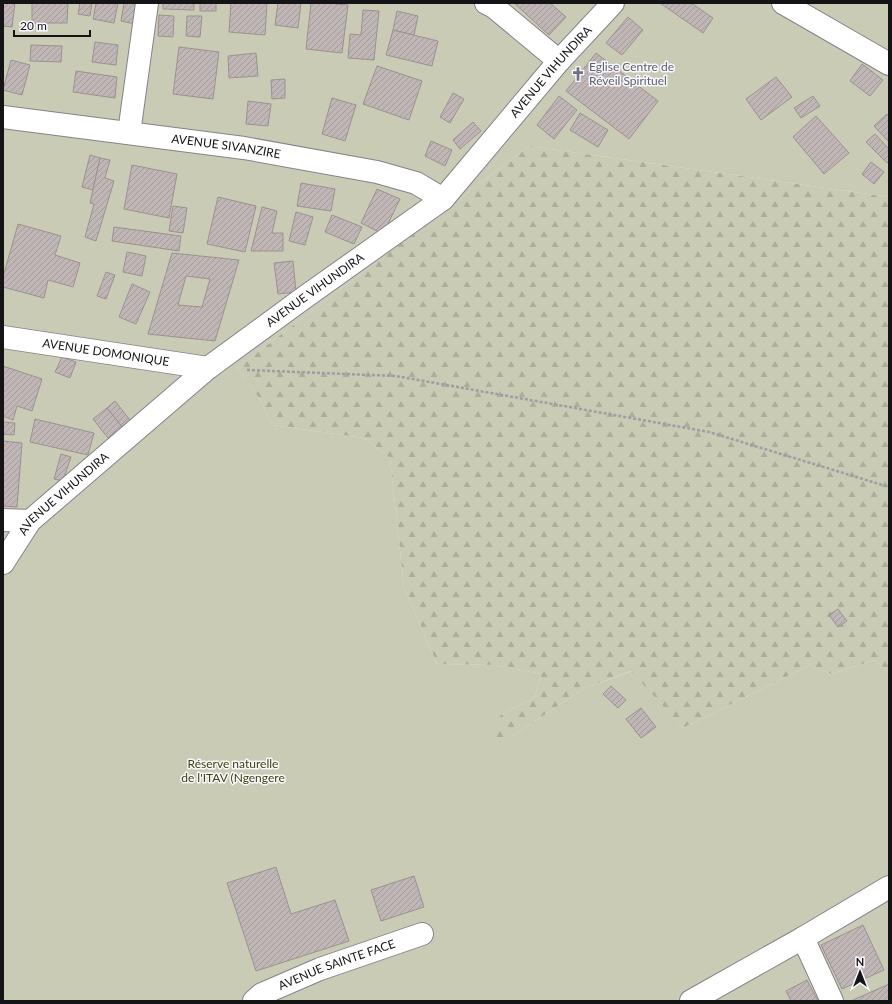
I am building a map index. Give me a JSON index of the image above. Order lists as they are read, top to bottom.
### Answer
{
  "streets": {
    "street": [
      "AVENUE VIHUNDIRA",
      "AVENUE SIVANZIRE",
      "AVENUE DOMONIQUE",
      "AVENUE SAINTE FACE"
    ]
  },
  "crossings": [
    ["AVENUE VIHUNDIRA", "AVENUE SIVANZIRE"],
    ["AVENUE VIHUNDIRA", "AVENUE DOMONIQUE"]
  ],
  "parks": ["Réserve naturelle de l'ITAV (Ngengere"],
  "places": {
    "church": ["Eglise Centre de Réveil Spirituel"]
  },
  "scale_bar": "20 m",
  "north": "top"
}
